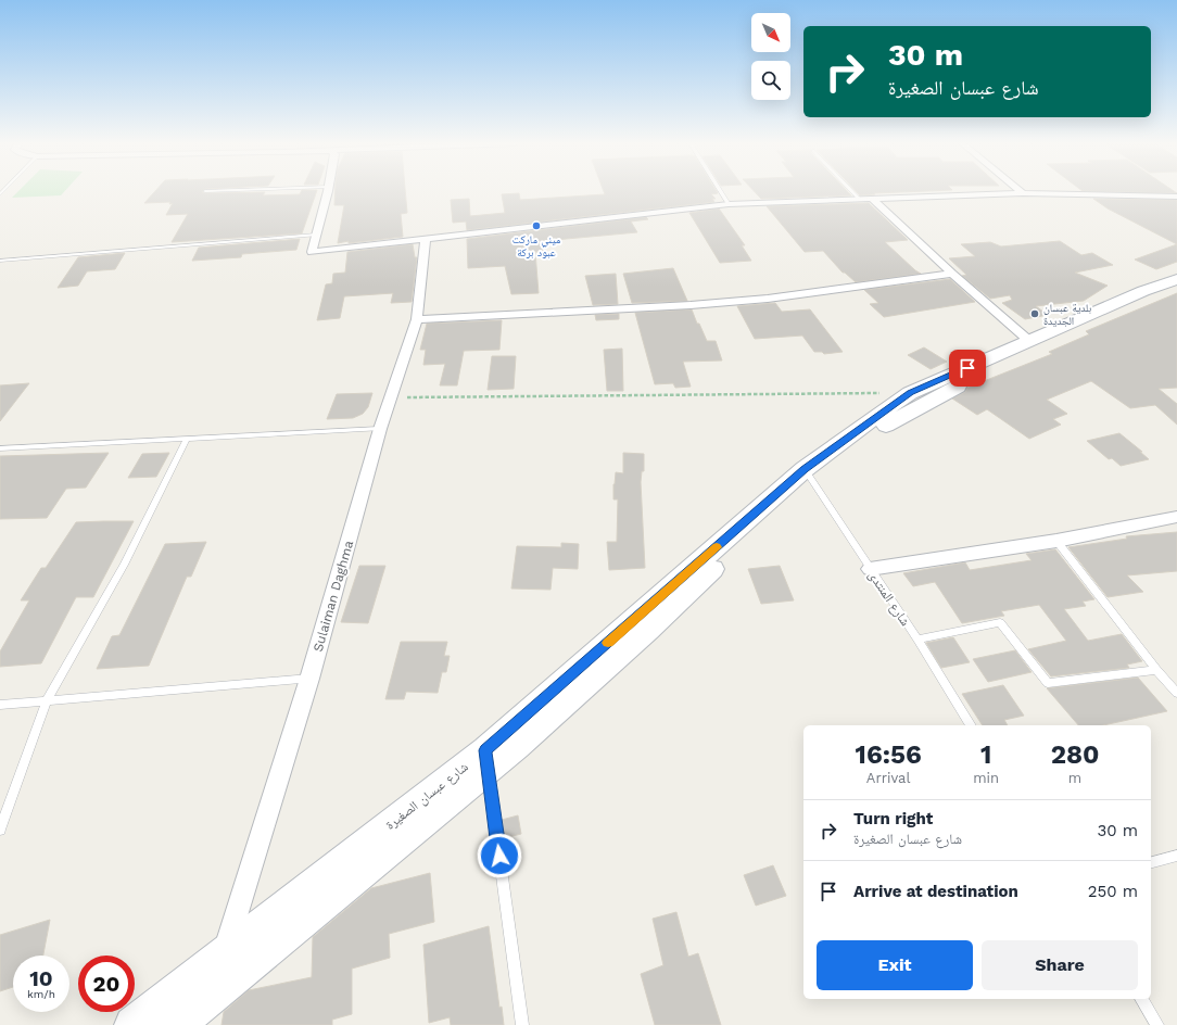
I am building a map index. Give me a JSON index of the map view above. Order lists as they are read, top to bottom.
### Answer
{
  "streets": {
    "main road": ["شارع عبسان الصغيرة"],
    "street": ["Sulaiman Daghma"],
    "lane": ["شارع المنتدى"]
  },
  "crossings": [
    ["Sulaiman Daghma", "شارع عبسان الصغيرة"],
    ["شارع المنتدى", "شارع عبسان الصغيرة"]
  ],
  "places": ["ميني ماركت عبود بركة", "بلدية عبسان الجديدة"],
  "north": "bottom right",
  "page": {
    "turn": ["30 m", "شارع عبسان الصغيرة"],
    "eta": [
      "16:56",
      "Arrival",
      "1",
      "min",
      "280",
      "m"
    ],
    "list": [
      {
        "name": "Turn right",
        "note": "شارع عبسان الصغيرة",
        "value": "30 m"
      },
      {
        "name": "Arrive at destination",
        "value": "250 m"
      }
    ],
    "buttons": ["Exit", "Share"],
    "speed": "10 km/h",
    "limit": "20"
  }
}
